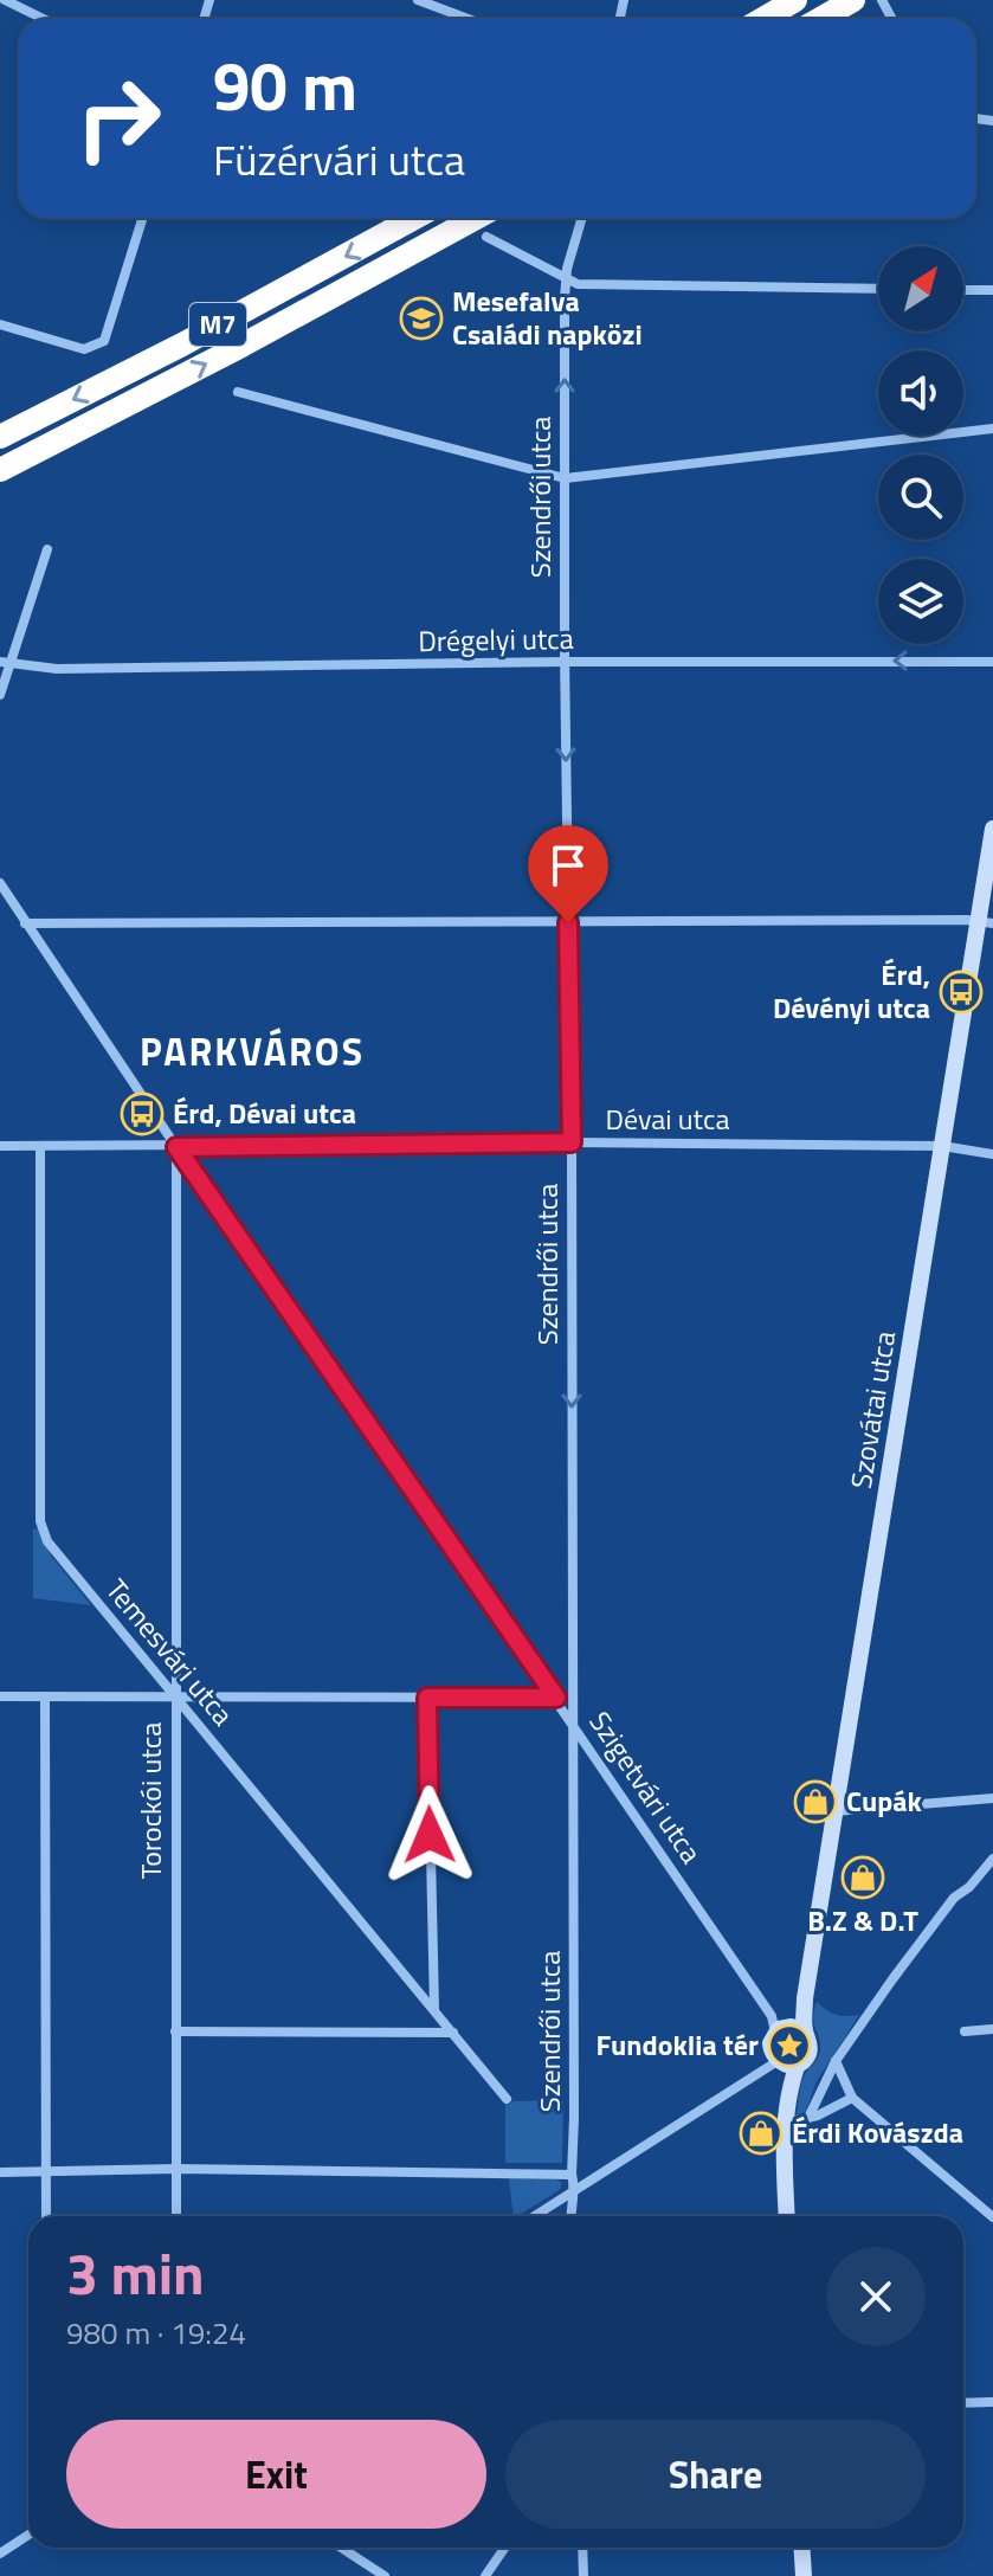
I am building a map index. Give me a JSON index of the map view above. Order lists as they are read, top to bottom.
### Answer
{
  "streets": {
    "highway": ["M7"],
    "street": [
      "Szendrői utca",
      "Drégelyi utca",
      "Dévai utca",
      "Szovátai utca",
      "Temesvári utca",
      "Szigetvári utca",
      "Torockói utca"
    ]
  },
  "crossings": [
    ["Szendrői utca", "Drégelyi utca"],
    ["Szendrői utca", "Dévai utca"],
    ["Szendrői utca", "Szigetvári utca"],
    ["Dévai utca", "Szovátai utca"],
    ["Dévai utca", "Temesvári utca"],
    ["Dévai utca", "Szigetvári utca"],
    ["Dévai utca", "Torockói utca"],
    ["Szovátai utca", "Szigetvári utca"],
    ["Temesvári utca", "Torockói utca"],
    ["Szigetvári utca", "Torockói utca"]
  ],
  "one_way": ["Drégelyi utca"],
  "districts": ["PARKVÁROS"],
  "places": {
    "school or university": ["Mesefalva Családi napközi"],
    "bus stop": ["Érd, Dévényi utca", "Érd, Dévai utca"],
    "shop": ["Cupák", "B.Z & D.T", "Érdi Kovászda"],
    "place": ["Fundoklia tér"]
  },
  "north": "top right",
  "page": {
    "turn": ["90 m", "Füzérvári utca"],
    "heading": ["3 min", "980 m · 19:24"],
    "buttons": ["Exit", "Share"]
  }
}
